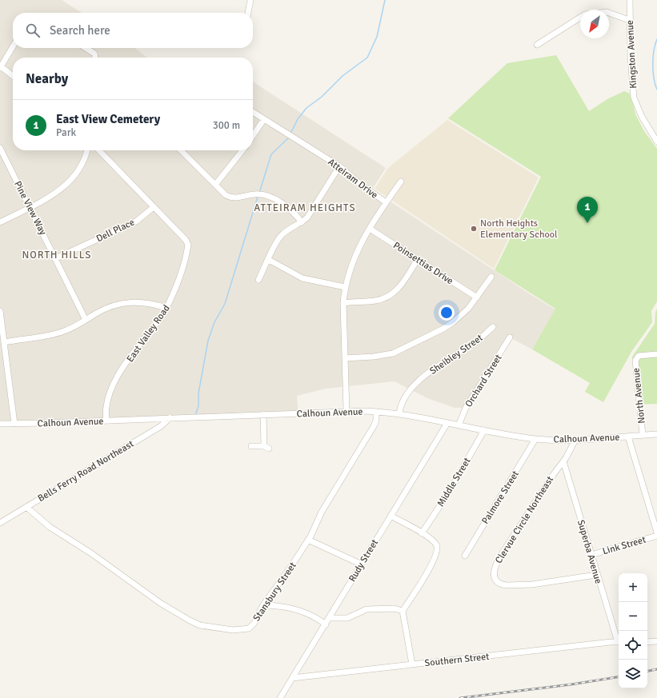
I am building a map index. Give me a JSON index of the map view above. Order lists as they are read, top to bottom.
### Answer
{
  "streets": {
    "street": [
      "Kingston Avenue",
      "Atteiram Drive",
      "Pine View Way",
      "Dell Place",
      "Poinsettias Drive",
      "East Valley Road",
      "Sheibley Street",
      "Orchard Street",
      "North Avenue",
      "Calhoun Avenue",
      "Bells Ferry Road Northeast",
      "Middle Street",
      "Palmore Street",
      "Clervue Circle Northeast",
      "Link Street",
      "Superba Avenue",
      "Rudy Street",
      "Stansbury Street",
      "Southern Street"
    ]
  },
  "crossings": [
    ["Atteiram Drive", "Poinsettias Drive"],
    ["Atteiram Drive", "Calhoun Avenue"],
    ["Pine View Way", "Dell Place"],
    ["Dell Place", "East Valley Road"],
    ["East Valley Road", "Calhoun Avenue"],
    ["Sheibley Street", "Calhoun Avenue"],
    ["Orchard Street", "Calhoun Avenue"],
    ["North Avenue", "Calhoun Avenue"],
    ["Calhoun Avenue", "Bells Ferry Road Northeast"],
    ["Calhoun Avenue", "Middle Street"],
    ["Calhoun Avenue", "Palmore Street"],
    ["Calhoun Avenue", "Clervue Circle Northeast"],
    ["Calhoun Avenue", "Rudy Street"],
    ["Calhoun Avenue", "Stansbury Street"],
    ["Bells Ferry Road Northeast", "Stansbury Street"],
    ["Clervue Circle Northeast", "Superba Avenue"],
    ["Link Street", "Superba Avenue"],
    ["Rudy Street", "Southern Street"]
  ],
  "districts": ["ATTEIRAM HEIGHTS", "NORTH HILLS"],
  "places": ["North Heights Elementary School"],
  "north": "bottom left",
  "page": {
    "search": "Search here",
    "heading": "Nearby",
    "list": [
      {
        "mark": "1",
        "name": "East View Cemetery",
        "note": "Park",
        "value": "300 m"
      }
    ],
    "pins": "1",
    "map_buttons": ["+", "−"]
  }
}
